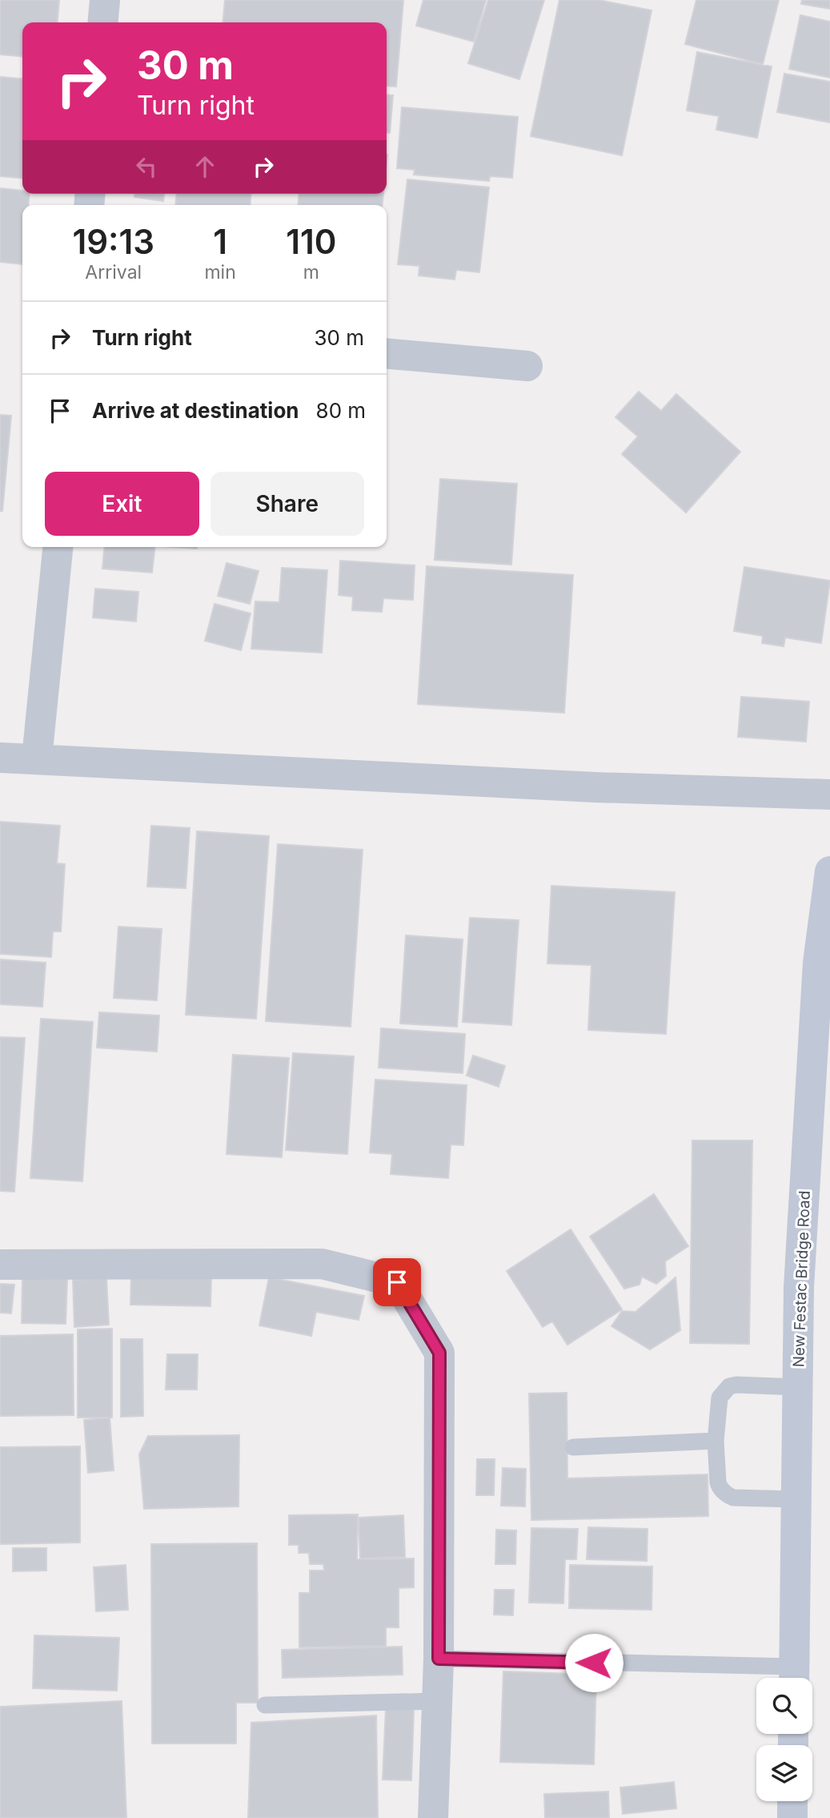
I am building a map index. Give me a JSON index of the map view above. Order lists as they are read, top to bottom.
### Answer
{
  "streets": {
    "main road": ["New Festac Bridge Road"]
  },
  "page": {
    "turn": ["30 m", "Turn right"],
    "eta": [
      "19:13",
      "Arrival",
      "1",
      "min",
      "110",
      "m"
    ],
    "list": [
      {
        "name": "Turn right",
        "value": "30 m"
      },
      {
        "name": "Arrive at destination",
        "value": "80 m"
      }
    ],
    "buttons": ["Exit", "Share"]
  }
}
